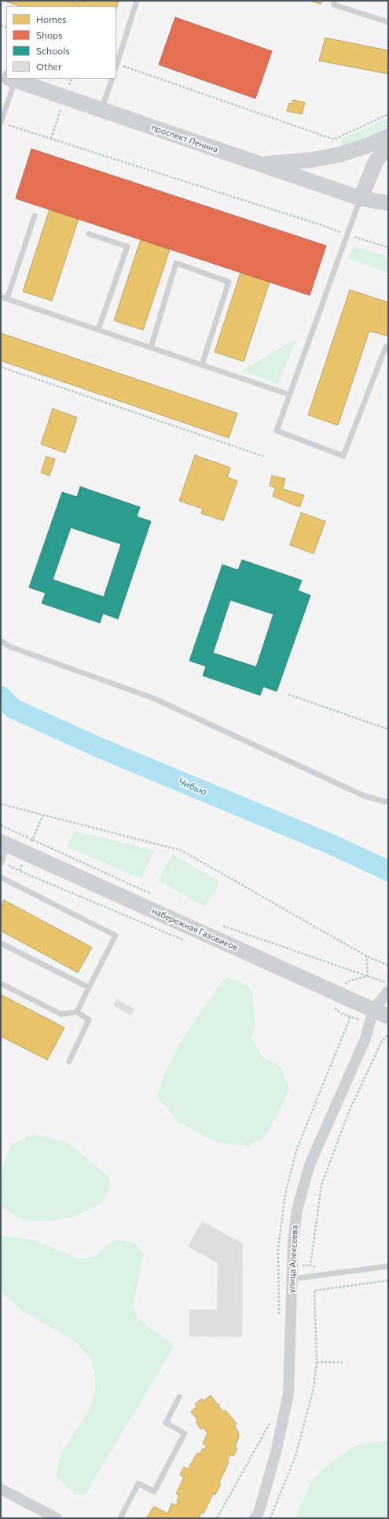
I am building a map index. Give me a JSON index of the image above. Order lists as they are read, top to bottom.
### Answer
{
  "streets": {
    "main road": ["проспект Ленина", "набережная Газовиков"],
    "street": ["улица Алексеева"]
  },
  "crossings": [
    ["набережная Газовиков", "улица Алексеева"]
  ],
  "water": ["Чибью"],
  "legend": [
    "Homes",
    "Shops",
    "Schools",
    "Other"
  ]
}
